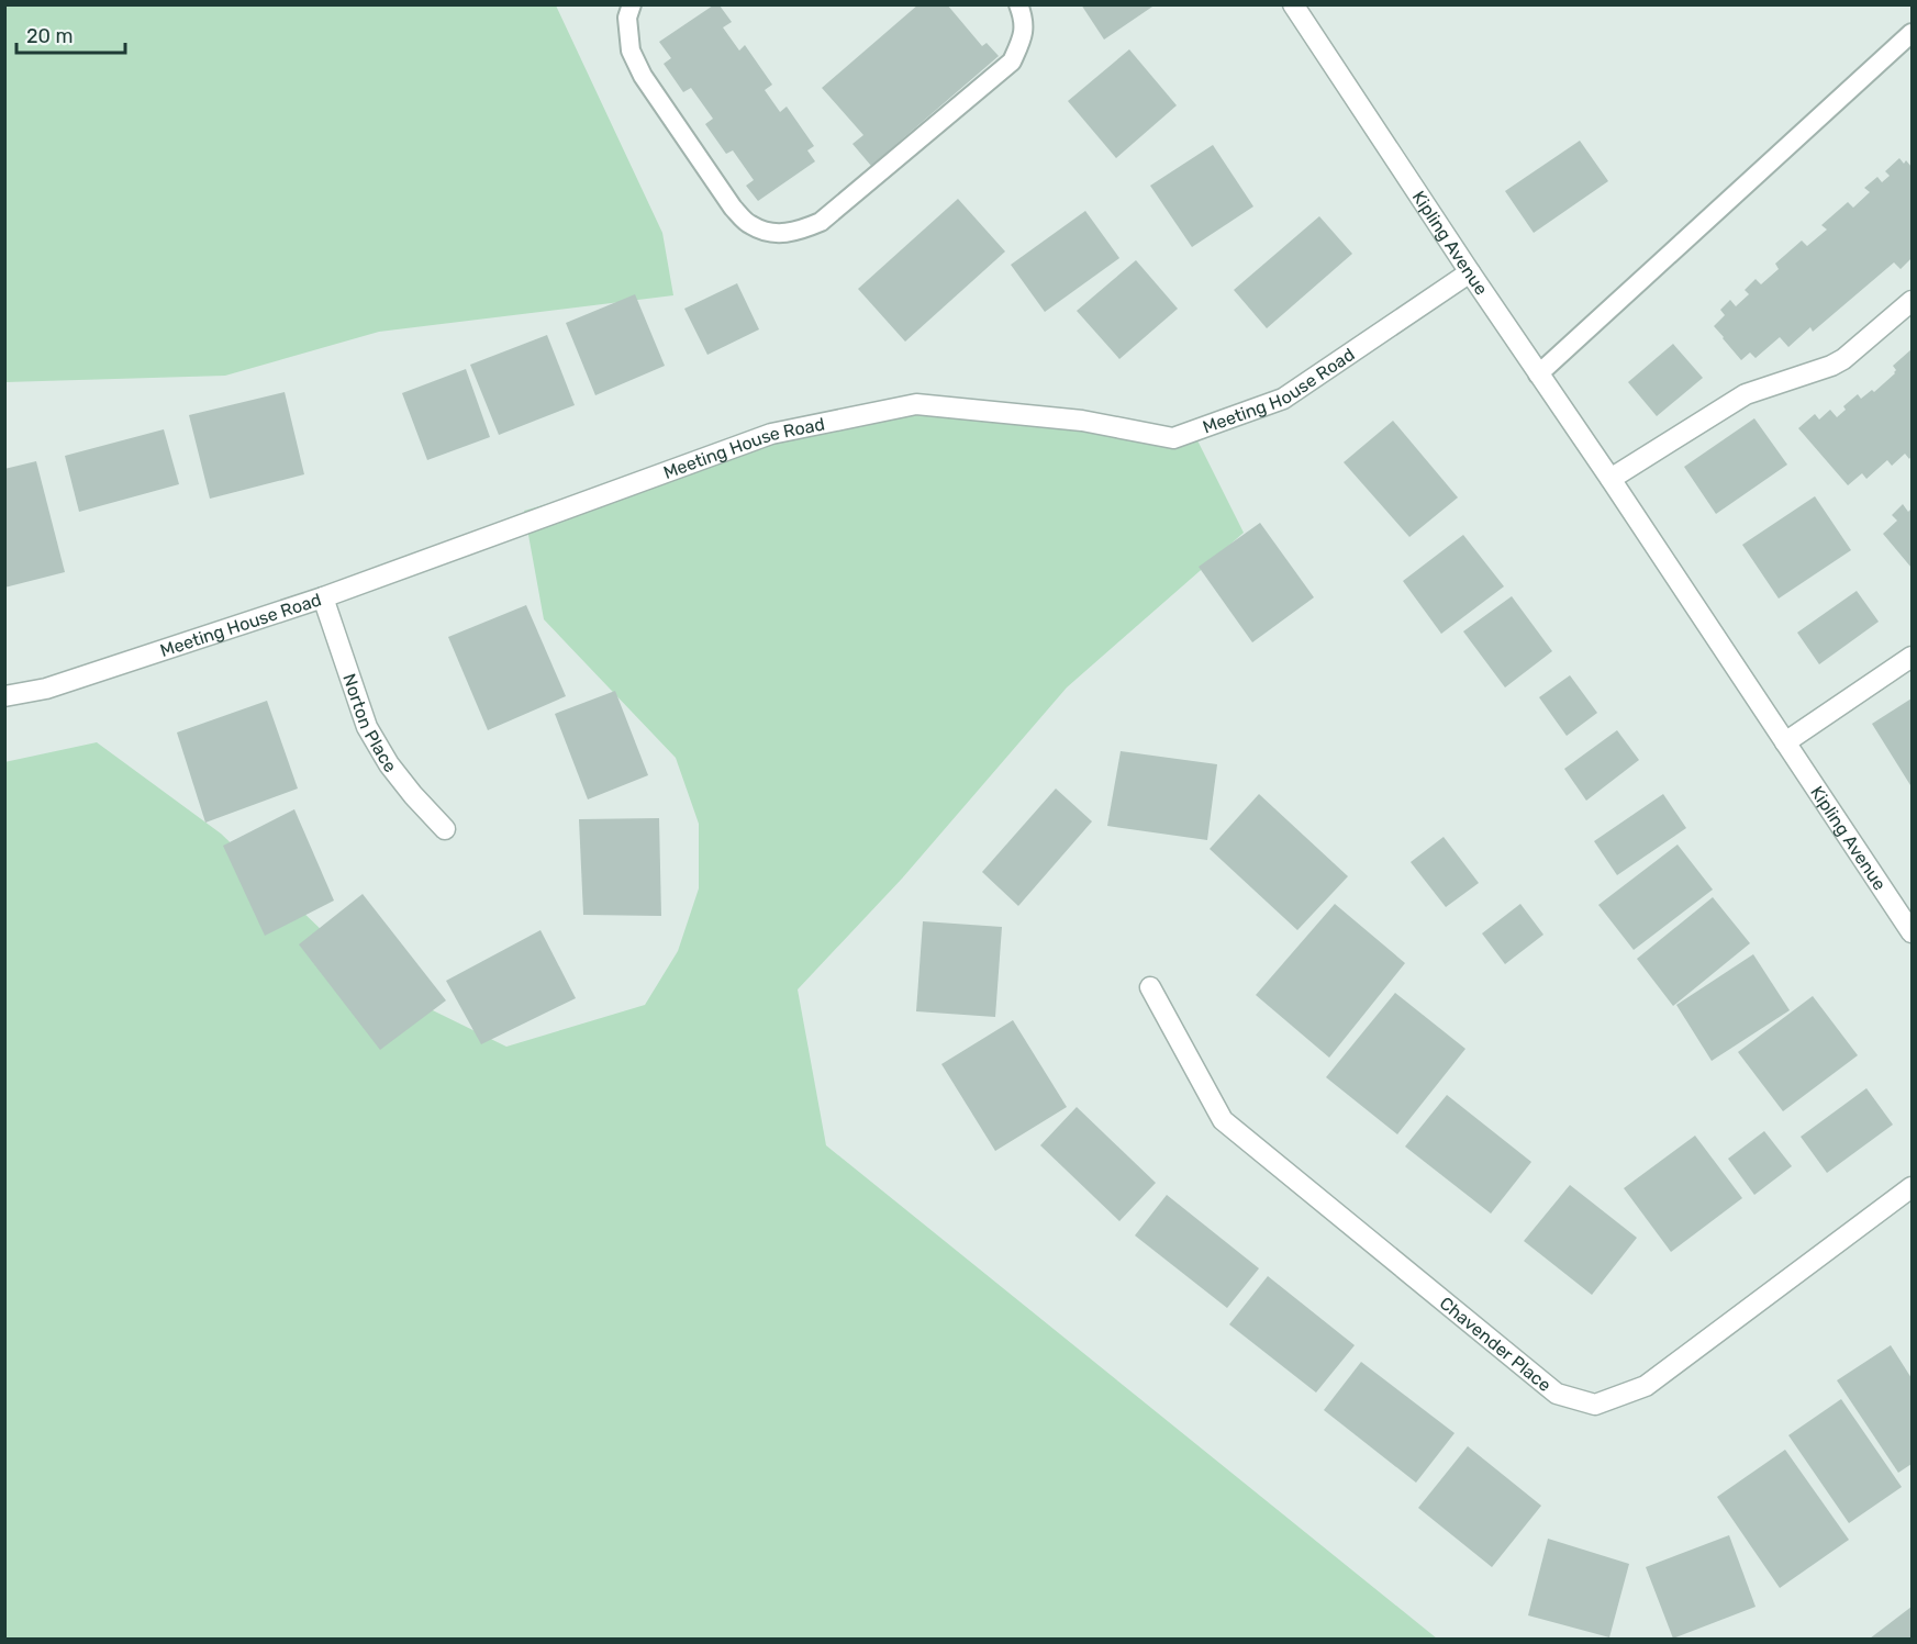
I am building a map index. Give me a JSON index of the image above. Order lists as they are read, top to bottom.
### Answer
{
  "streets": {
    "street": [
      "Kipling Avenue",
      "Meeting House Road",
      "Norton Place",
      "Chavender Place"
    ]
  },
  "crossings": [
    ["Kipling Avenue", "Meeting House Road"],
    ["Meeting House Road", "Norton Place"]
  ],
  "scale_bar": "20 m"
}
